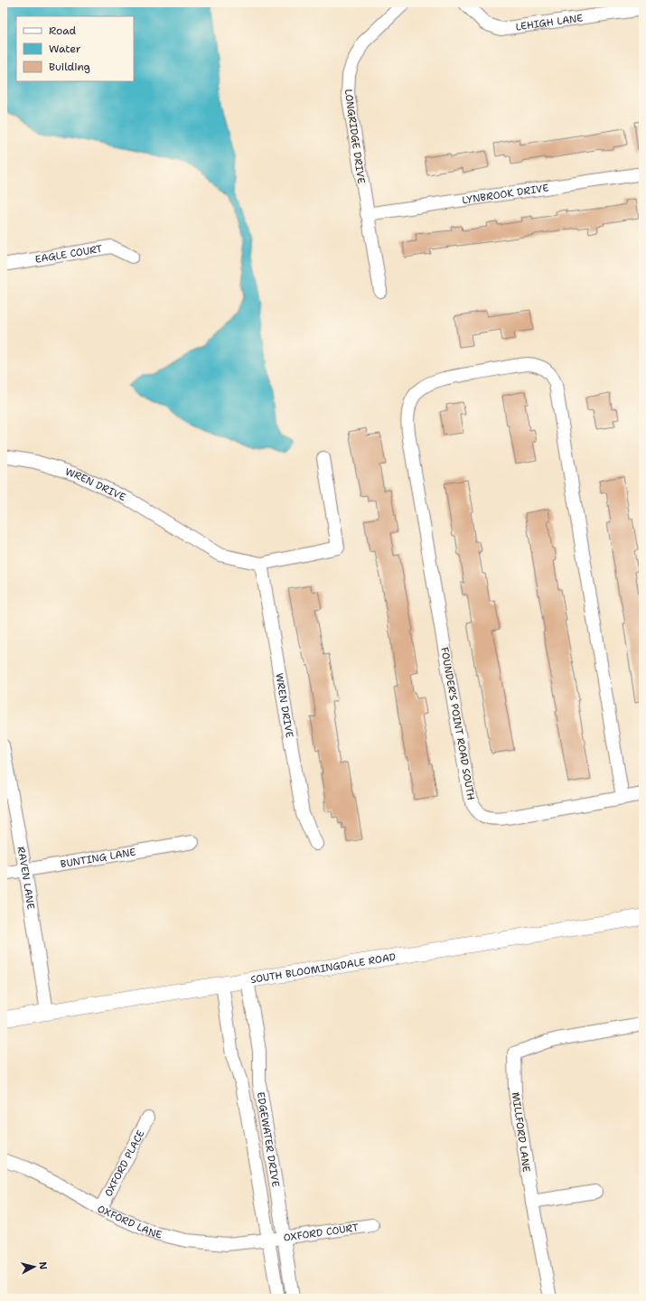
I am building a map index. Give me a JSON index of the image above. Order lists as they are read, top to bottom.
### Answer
{
  "streets": {
    "main road": ["SOUTH BLOOMINGDALE ROAD"],
    "street": [
      "LEHIGH LANE",
      "LONGRIDGE DRIVE",
      "LYNBROOK DRIVE",
      "EAGLE COURT",
      "WREN DRIVE",
      "FOUNDER'S POINT ROAD SOUTH",
      "BUNTING LANE",
      "RAVEN LANE",
      "MILLFORD LANE",
      "EDGEWATER DRIVE",
      "OXFORD PLACE",
      "OXFORD LANE",
      "OXFORD COURT"
    ]
  },
  "crossings": [
    ["LONGRIDGE DRIVE", "LYNBROOK DRIVE"],
    ["BUNTING LANE", "RAVEN LANE"],
    ["RAVEN LANE", "SOUTH BLOOMINGDALE ROAD"],
    ["SOUTH BLOOMINGDALE ROAD", "EDGEWATER DRIVE"],
    ["EDGEWATER DRIVE", "OXFORD LANE"],
    ["EDGEWATER DRIVE", "OXFORD COURT"],
    ["OXFORD PLACE", "OXFORD LANE"],
    ["OXFORD LANE", "OXFORD COURT"]
  ],
  "legend": ["Road", "Water", "Building"],
  "north": "right"
}
